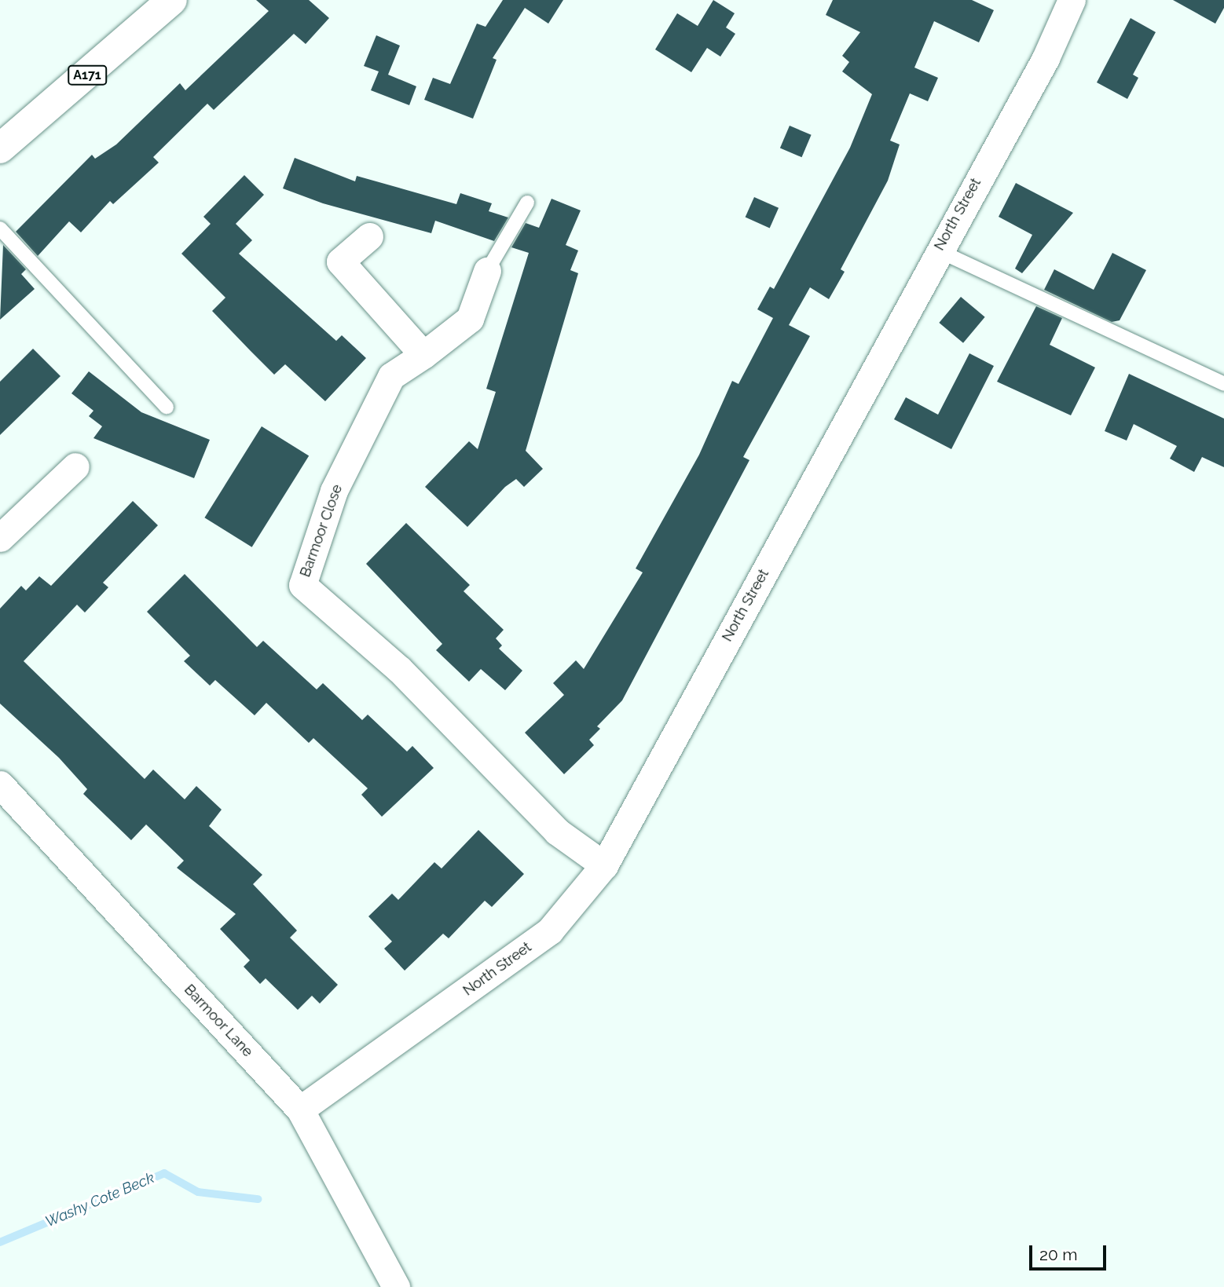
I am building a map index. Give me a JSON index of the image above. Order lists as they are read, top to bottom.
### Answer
{
  "streets": {
    "highway": ["A171"],
    "street": ["North Street", "Barmoor Close", "Barmoor Lane"]
  },
  "crossings": [
    ["North Street", "Barmoor Close"],
    ["North Street", "Barmoor Lane"]
  ],
  "water": ["Washy Cote Beck"],
  "scale_bar": "20 m"
}
